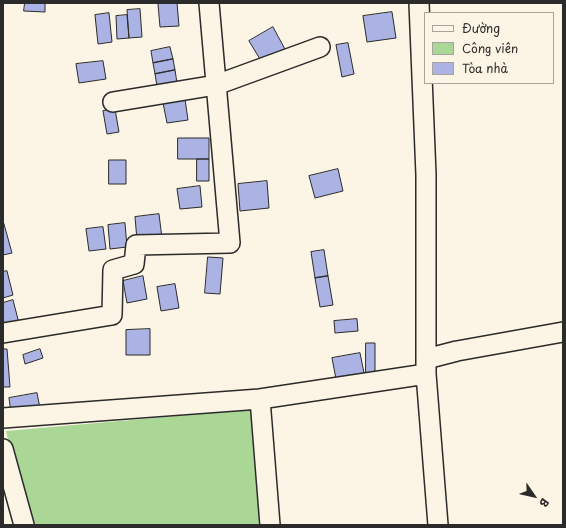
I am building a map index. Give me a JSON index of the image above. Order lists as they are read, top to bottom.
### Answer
{
  "legend": ["Đường", "Công viên", "Tòa nhà"],
  "north": "bottom right"
}
